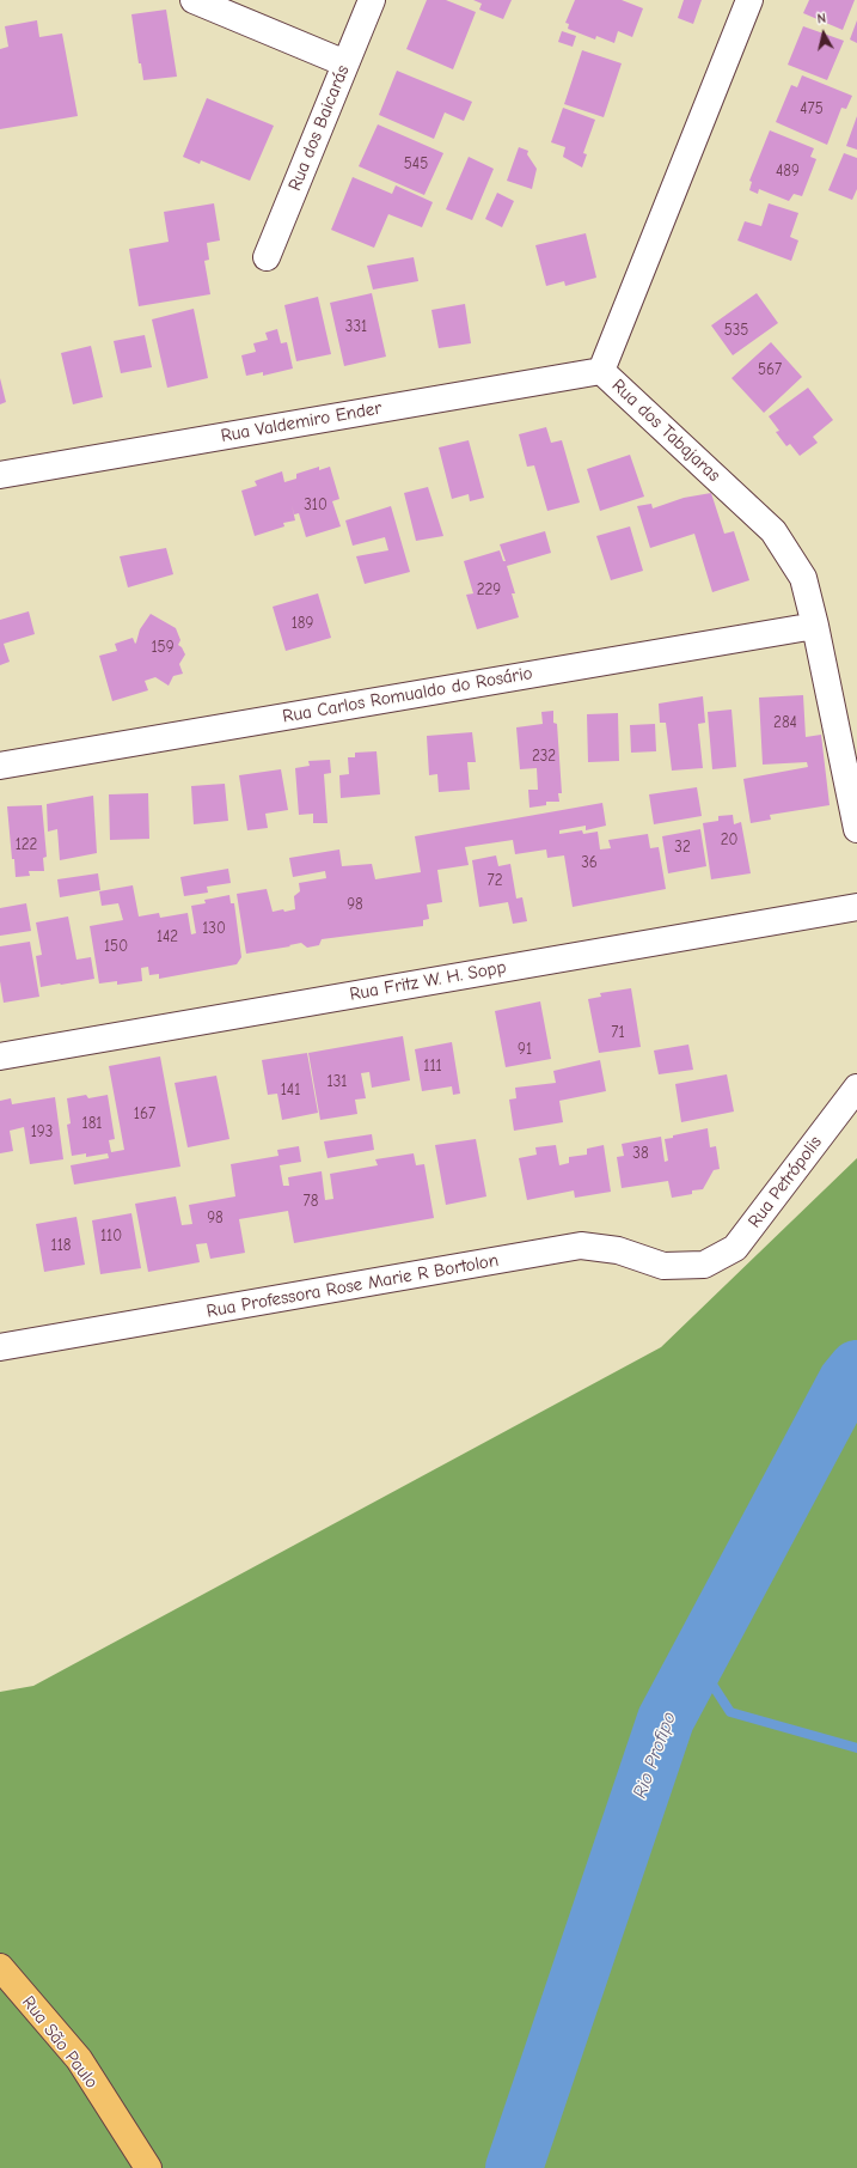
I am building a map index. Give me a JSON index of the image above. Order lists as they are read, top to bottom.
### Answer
{
  "streets": {
    "main road": ["Rua São Paulo"],
    "street": [
      "Rua dos Baicarás",
      "Rua Valdemiro Ender",
      "Rua dos Tabajaras",
      "Rua Carlos Romualdo do Rosário",
      "Rua Fritz W. H. Sopp",
      "Rua Petrópolis",
      "Rua Professora Rose Marie R Bortolon"
    ]
  },
  "crossings": [
    ["Rua Valdemiro Ender", "Rua dos Tabajaras"],
    ["Rua dos Tabajaras", "Rua Carlos Romualdo do Rosário"],
    ["Rua Petrópolis", "Rua Professora Rose Marie R Bortolon"]
  ],
  "water": ["Rio Profipo"],
  "house_numbers": [
    "475",
    "545",
    "489",
    "331",
    "535",
    "567",
    "310",
    "229",
    "189",
    "159",
    "284",
    "232",
    "20",
    "122",
    "32",
    "36",
    "72",
    "98",
    "130",
    "142",
    "150",
    "71",
    "91",
    "111",
    "131",
    "141",
    "167",
    "181",
    "193",
    "38",
    "78",
    "98",
    "110",
    "118"
  ],
  "north": "top"
}
